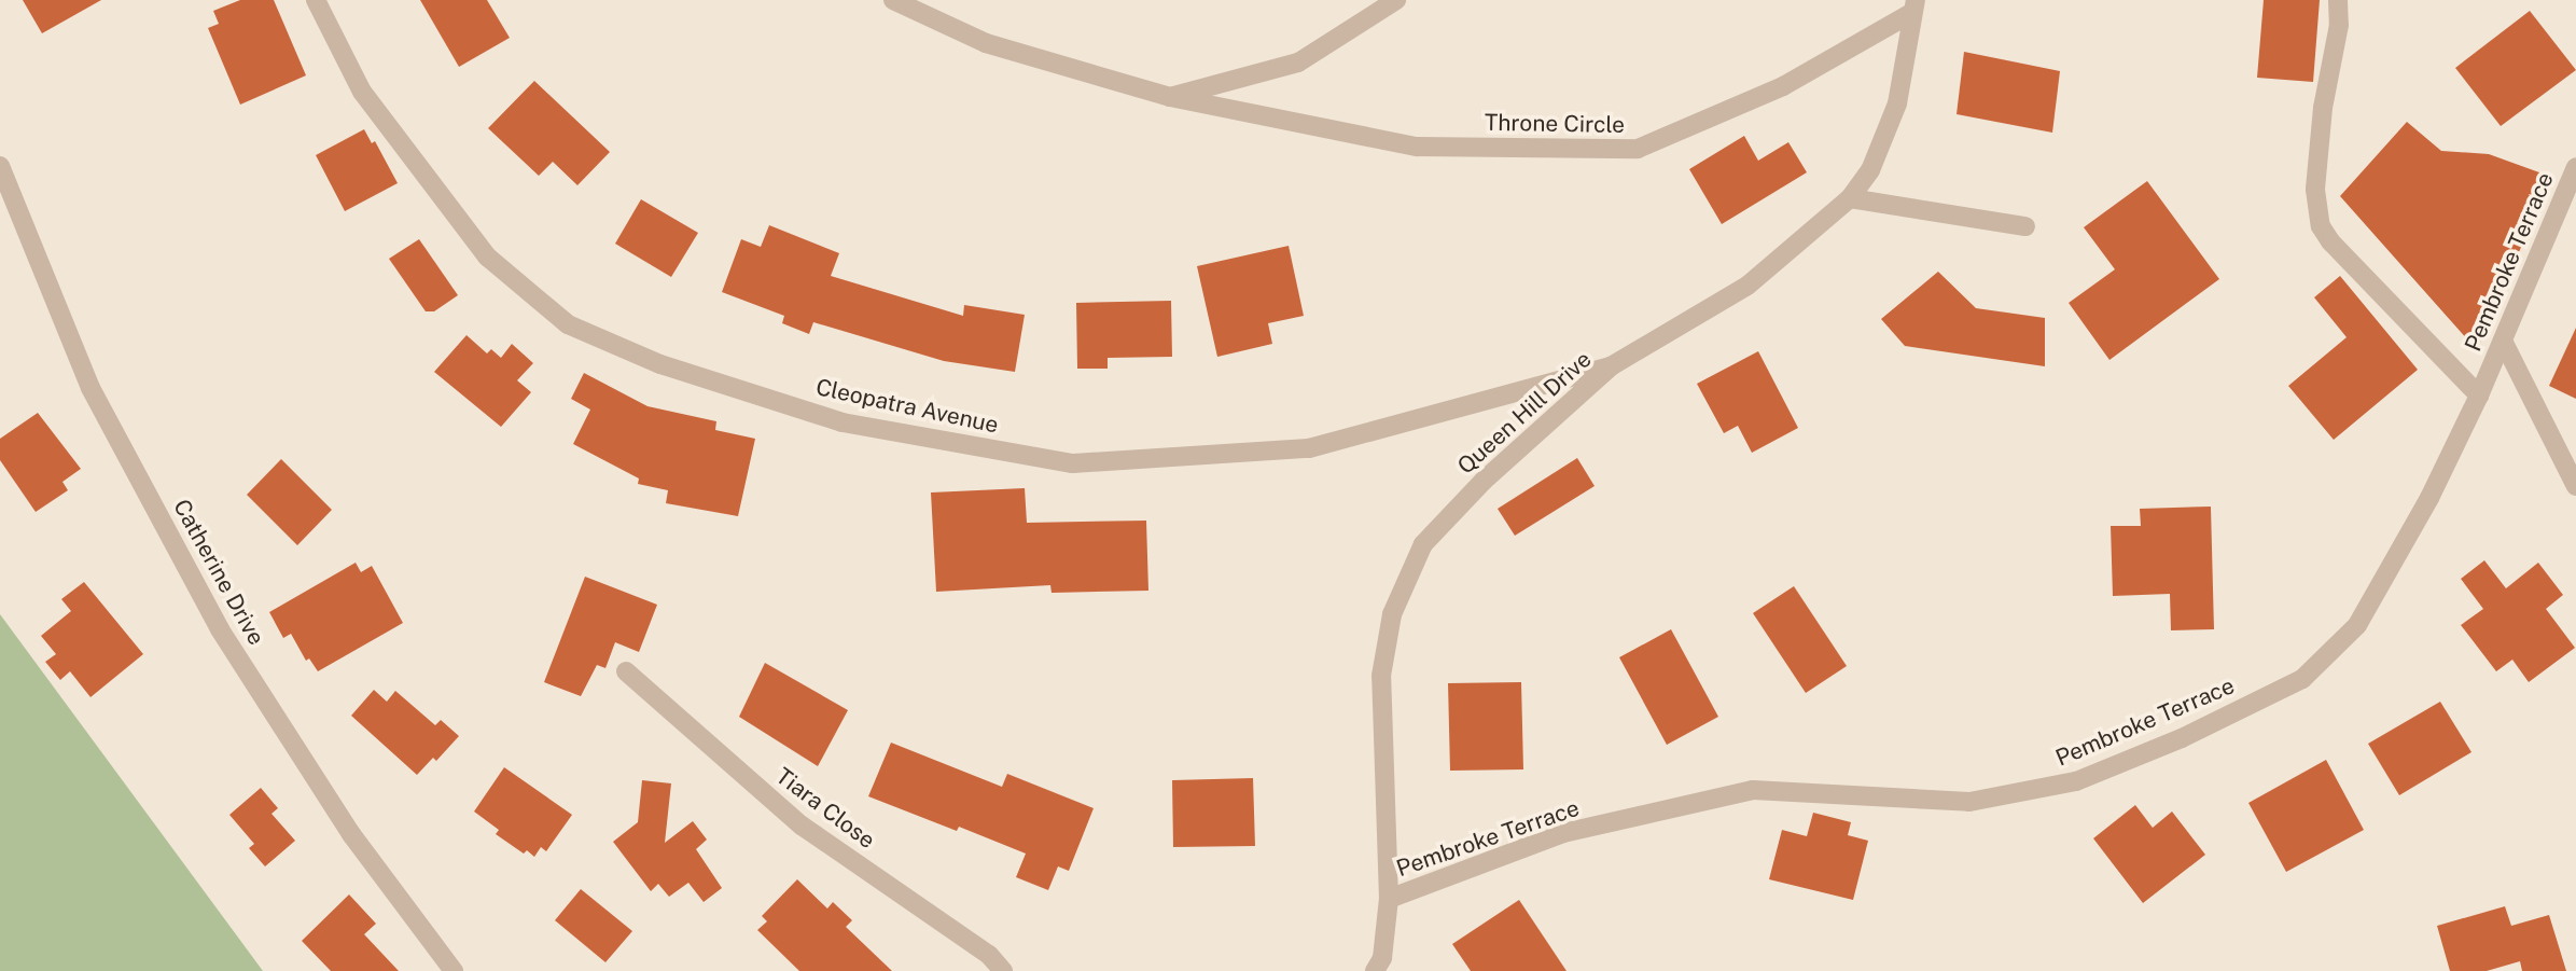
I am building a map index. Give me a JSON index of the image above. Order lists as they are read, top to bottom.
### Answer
{
  "streets": {
    "street": [
      "Throne Circle",
      "Pembroke Terrace",
      "Cleopatra Avenue",
      "Queen Hill Drive",
      "Catherine Drive",
      "Tiara Close"
    ]
  },
  "crossings": [
    ["Throne Circle", "Queen Hill Drive"],
    ["Pembroke Terrace", "Queen Hill Drive"],
    ["Cleopatra Avenue", "Queen Hill Drive"]
  ]
}
